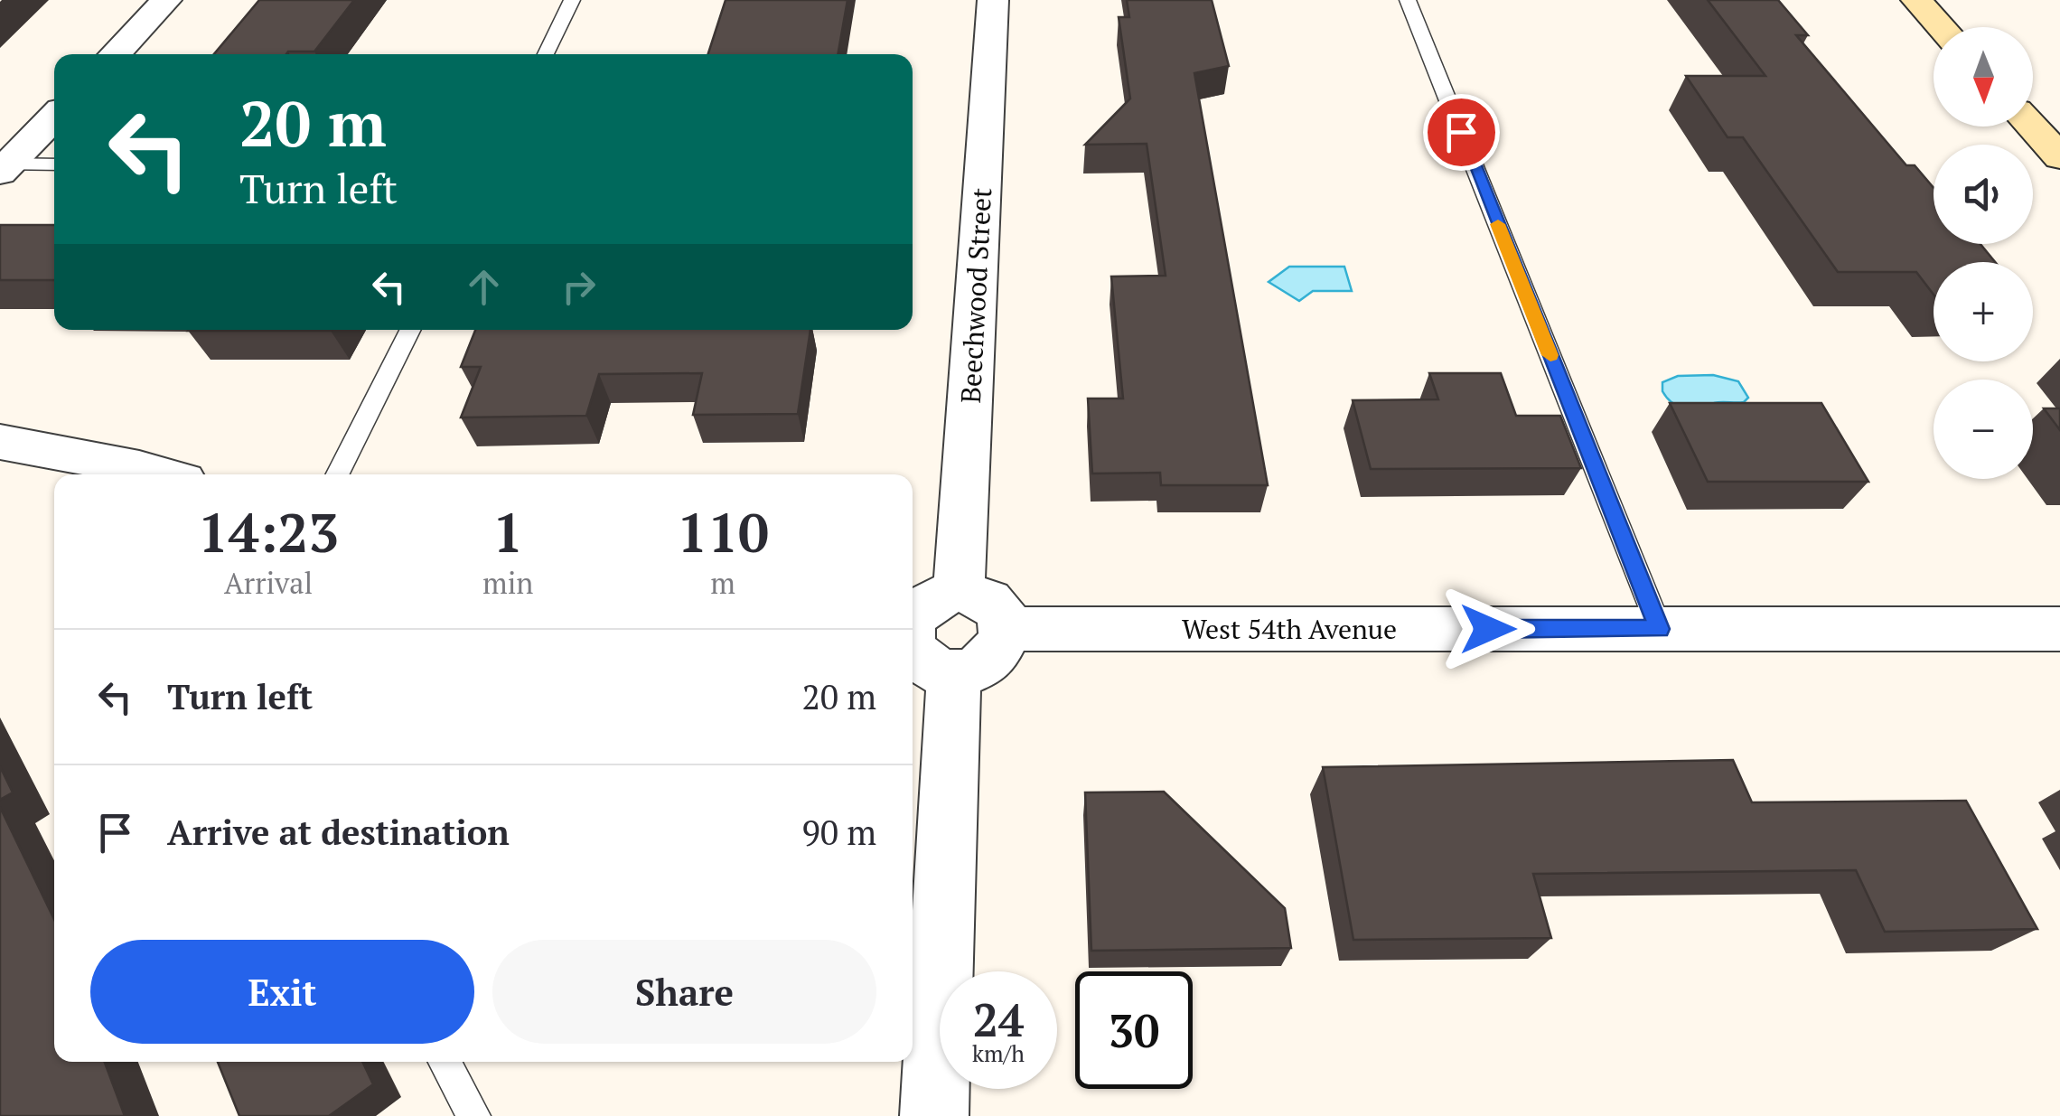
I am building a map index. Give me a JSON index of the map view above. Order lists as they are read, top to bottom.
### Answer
{
  "streets": {
    "street": ["Beechwood Street", "West 54th Avenue"]
  },
  "north": "bottom",
  "page": {
    "map_buttons": ["+", "−"],
    "turn": ["20 m", "Turn left"],
    "eta": [
      "14:23",
      "Arrival",
      "1",
      "min",
      "110",
      "m"
    ],
    "list": [
      {
        "name": "Turn left",
        "value": "20 m"
      },
      {
        "name": "Arrive at destination",
        "value": "90 m"
      }
    ],
    "buttons": ["Exit", "Share"],
    "speed": "24 km/h",
    "limit": "30"
  }
}
